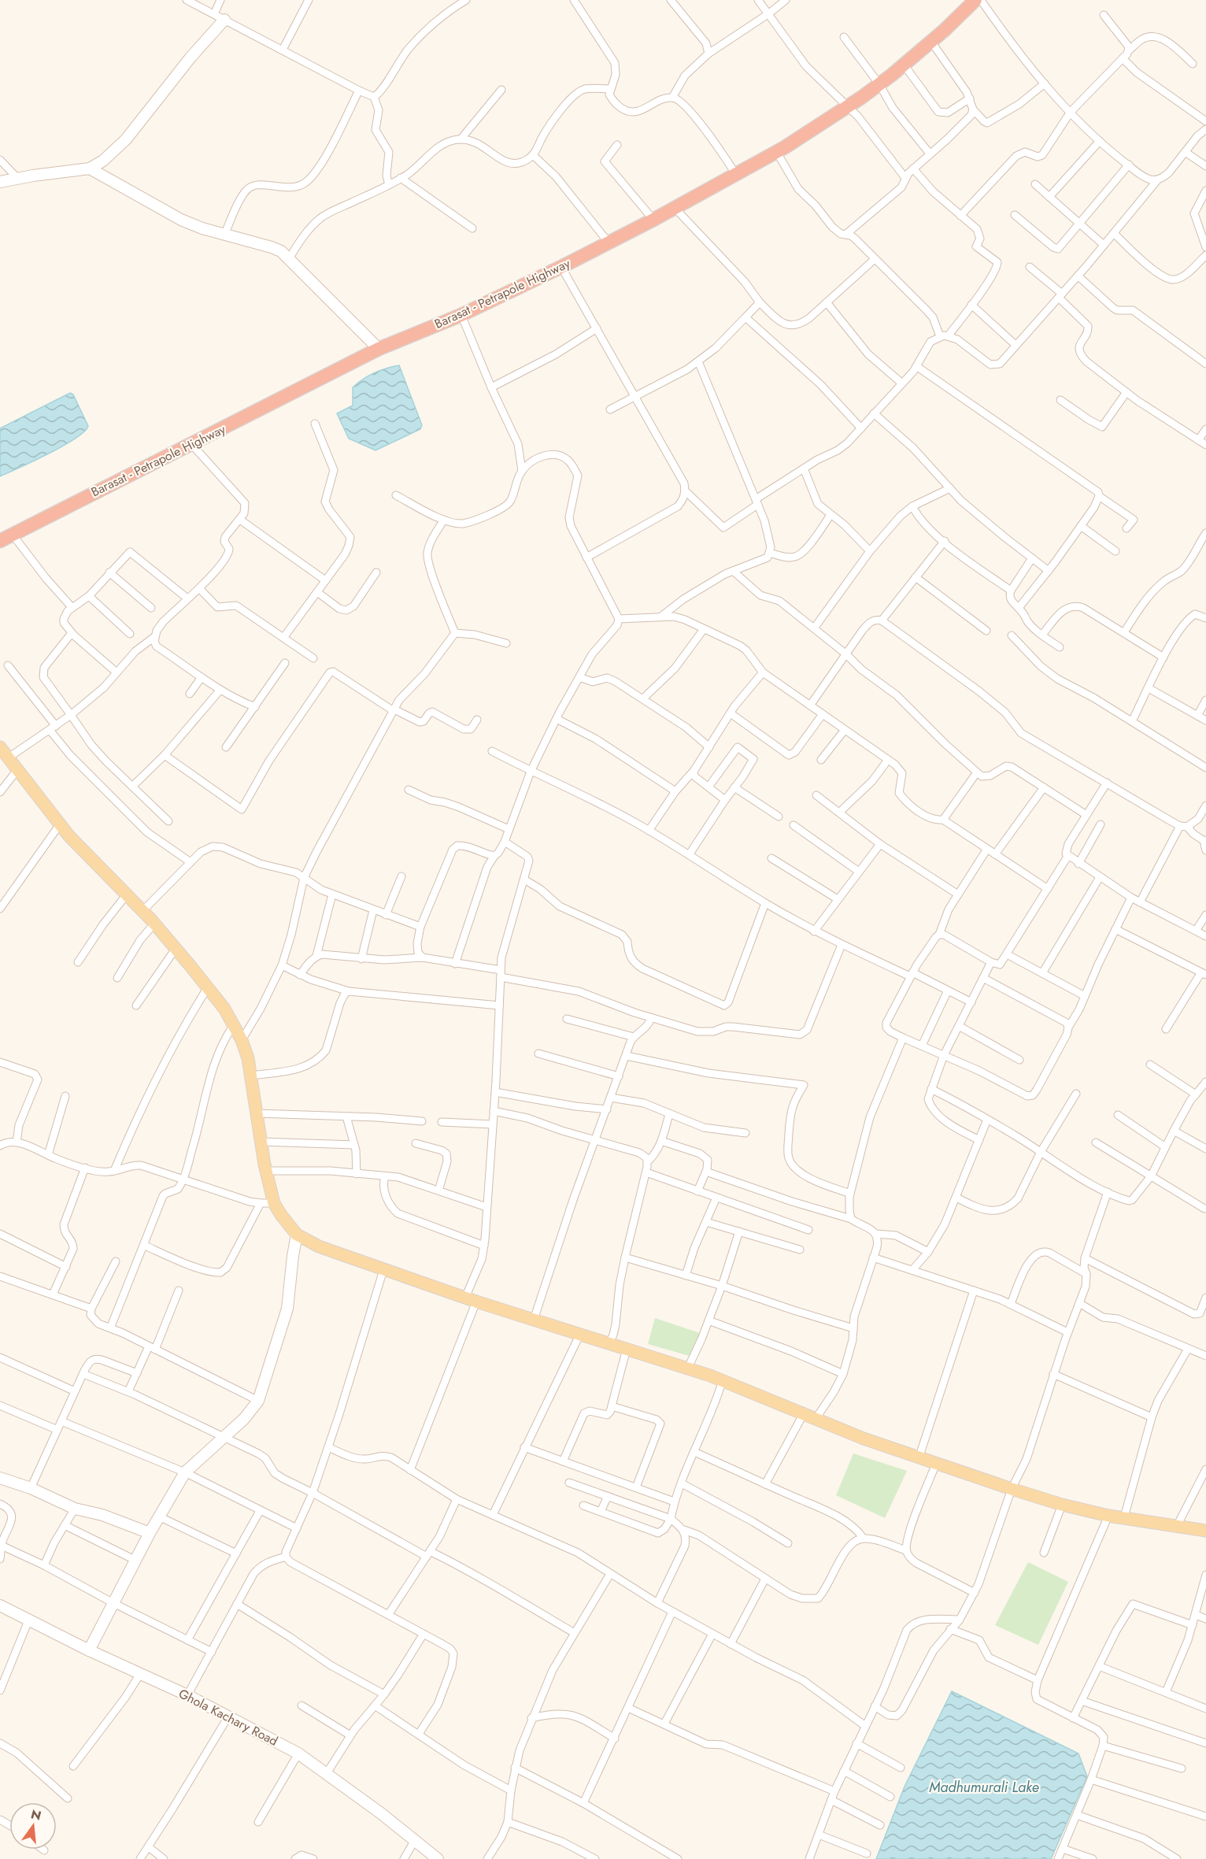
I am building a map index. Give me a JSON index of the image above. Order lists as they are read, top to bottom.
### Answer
{
  "streets": {
    "highway": ["Barasat - Petrapole Highway"],
    "street": ["Ghola Kachary Road"]
  },
  "water": ["Madhumurali Lake"],
  "north": "top"
}
